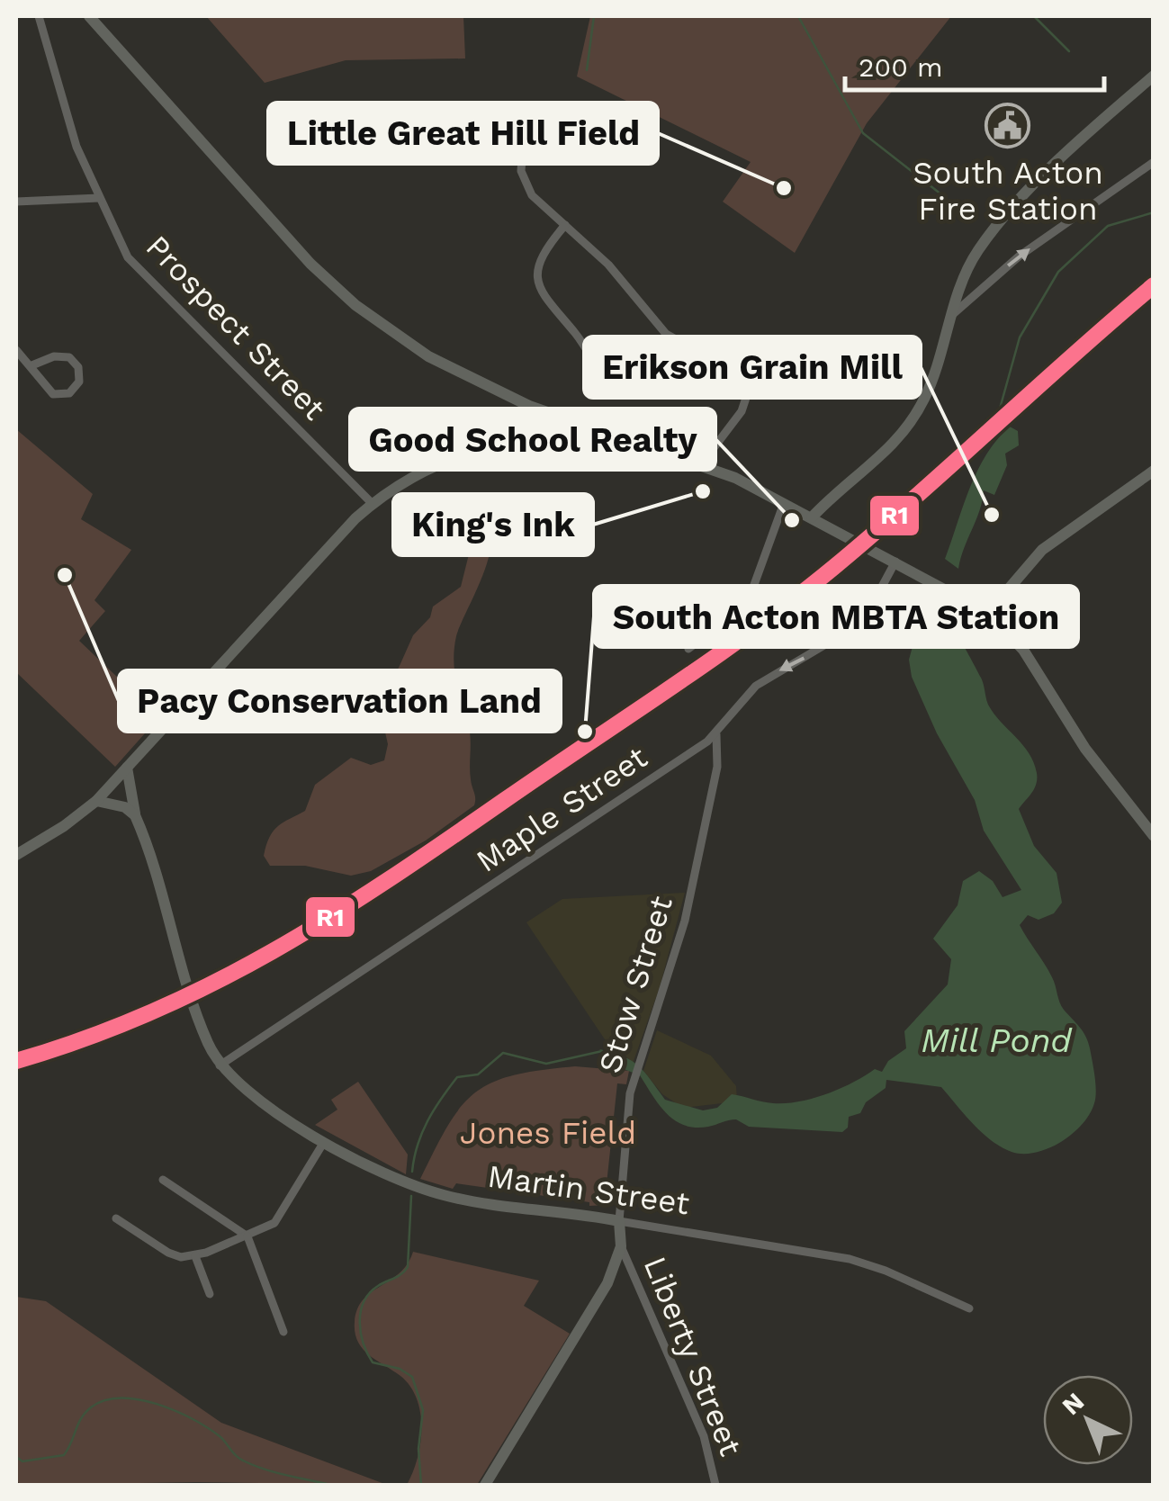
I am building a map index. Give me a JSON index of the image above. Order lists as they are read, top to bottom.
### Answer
{
  "streets": {
    "street": [
      "Prospect Street",
      "Maple Street",
      "Stow Street",
      "Martin Street",
      "Liberty Street"
    ]
  },
  "crossings": [
    ["Maple Street", "Stow Street"],
    ["Maple Street", "Martin Street"],
    ["Stow Street", "Martin Street"],
    ["Stow Street", "Liberty Street"]
  ],
  "water": ["Mill Pond"],
  "parks": ["Jones Field"],
  "places": {
    "public building": ["South Acton Fire Station"],
    "other": [
      "Little Great Hill Field",
      "King's Ink",
      "Erikson Grain Mill",
      "Good School Realty",
      "Pacy Conservation Land",
      "South Acton MBTA Station"
    ]
  },
  "lines": ["transit line R1"],
  "scale_bar": "200 m",
  "north": "top left"
}
